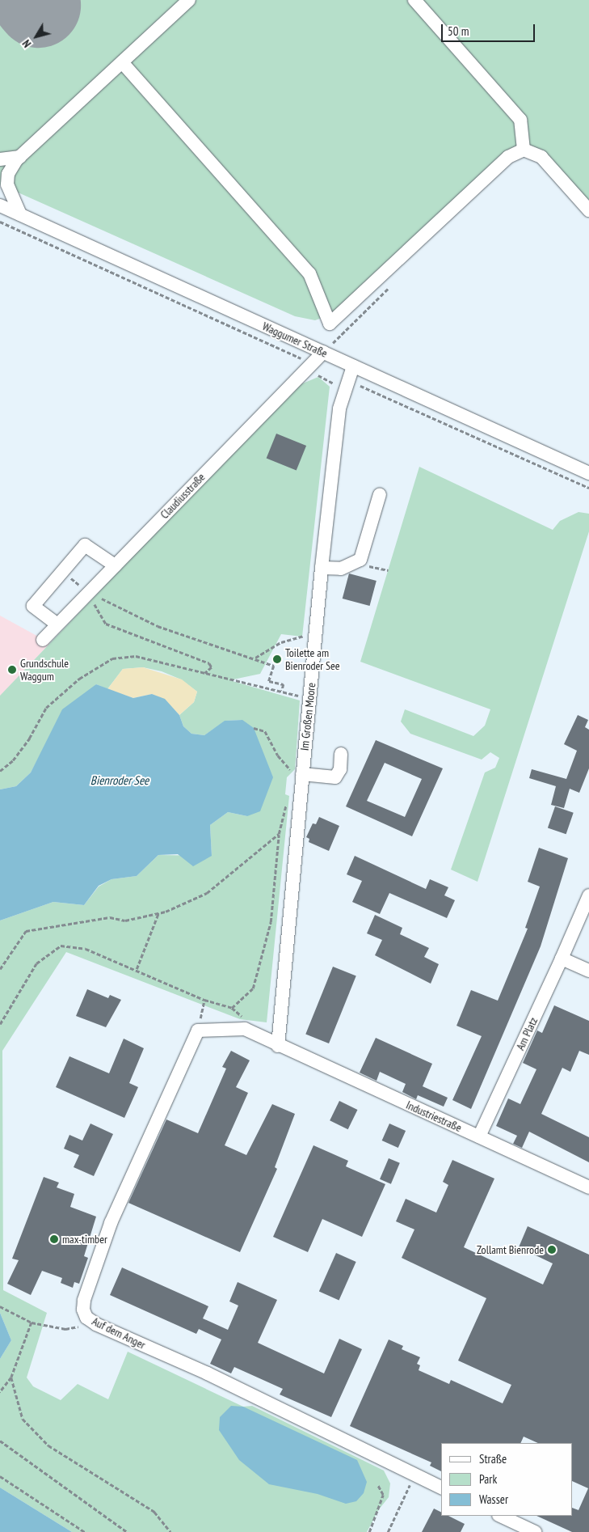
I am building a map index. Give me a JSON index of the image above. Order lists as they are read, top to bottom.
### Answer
{
  "streets": {
    "street": [
      "Waggumer Straße",
      "Claudiusstraße",
      "Im Großen Moore",
      "Am Platz",
      "Industriestraße",
      "Auf dem Anger"
    ]
  },
  "crossings": [
    ["Waggumer Straße", "Claudiusstraße"],
    ["Waggumer Straße", "Im Großen Moore"],
    ["Im Großen Moore", "Industriestraße"],
    ["Am Platz", "Industriestraße"]
  ],
  "water": ["Bienroder See"],
  "places": [
    "Toilette am Bienroder See",
    "Grundschule Waggum",
    "max-timber",
    "Zollamt Bienrode"
  ],
  "legend": ["Straße", "Park", "Wasser"],
  "scale_bar": "50 m",
  "north": "bottom left"
}
